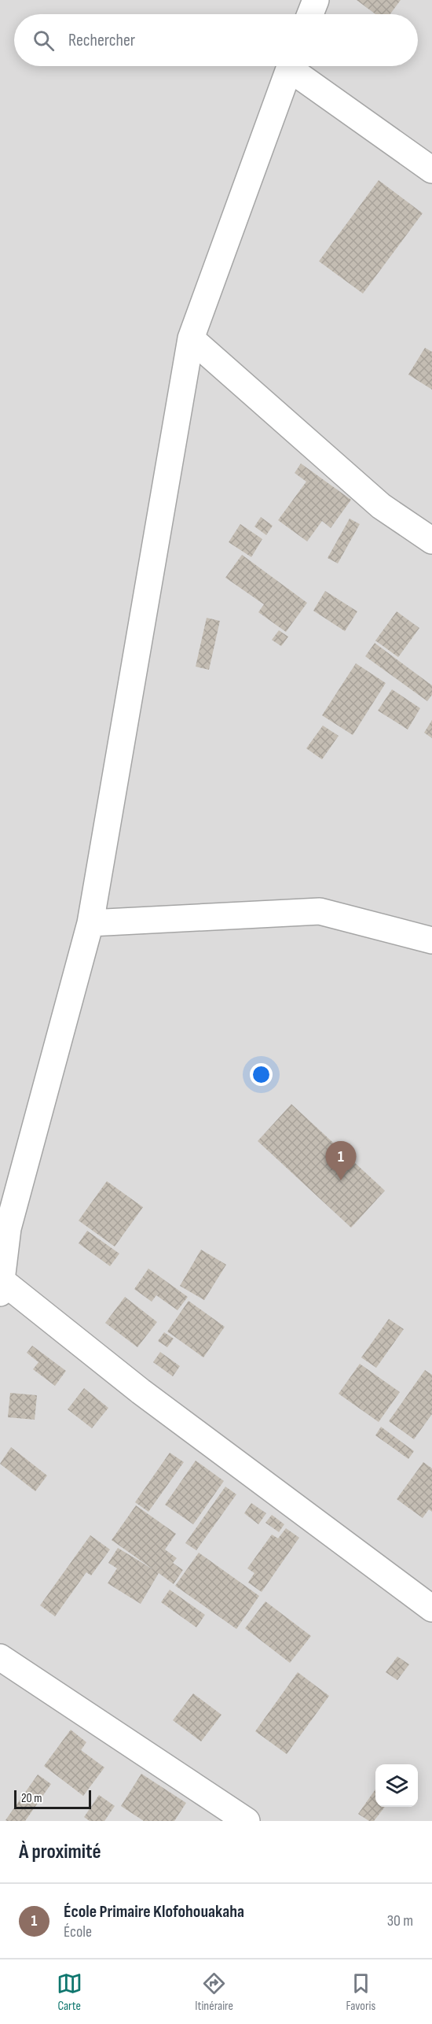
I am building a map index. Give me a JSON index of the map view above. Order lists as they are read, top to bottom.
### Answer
{
  "scale_bar": "20 m",
  "page": {
    "search": "Rechercher",
    "pins": "1",
    "scale": "20 m",
    "heading": "À proximité",
    "list": [
      {
        "mark": "1",
        "name": "École Primaire Klofohouakaha",
        "note": "École",
        "value": "30 m"
      }
    ],
    "nav": ["Carte", "Itinéraire", "Favoris"]
  }
}
